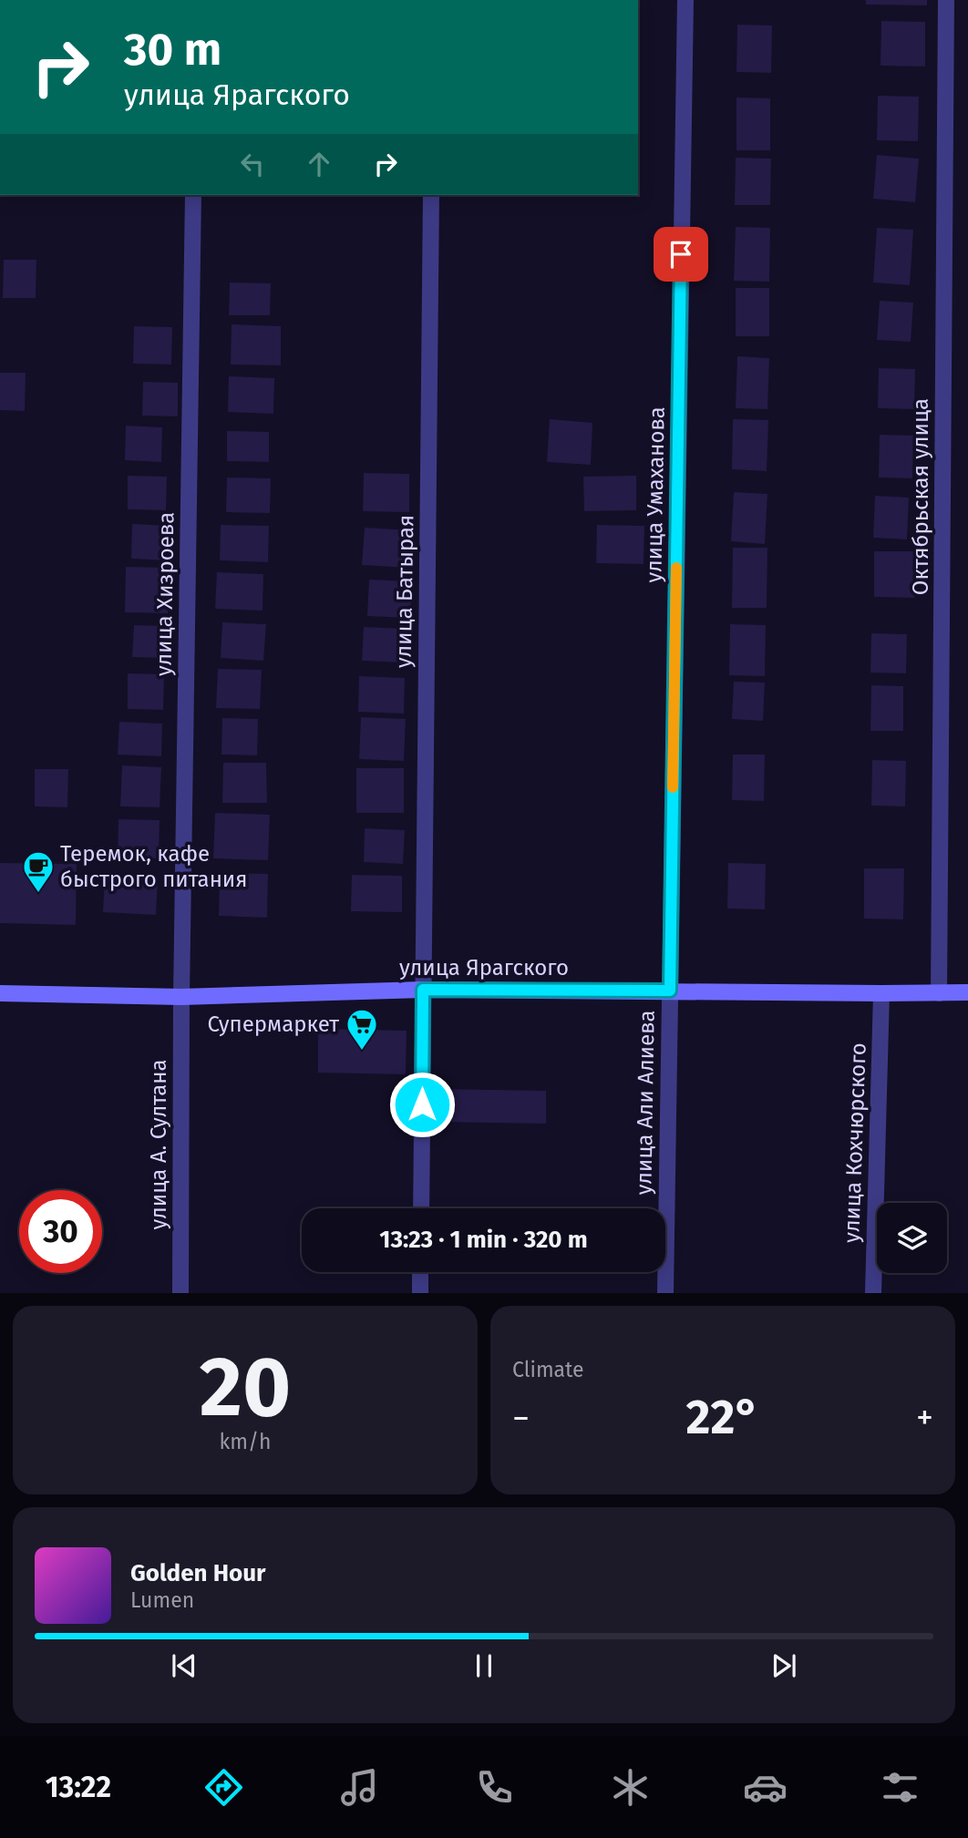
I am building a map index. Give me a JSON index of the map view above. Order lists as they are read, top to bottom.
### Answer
{
  "streets": {
    "main road": ["улица Ярагского"],
    "street": [
      "улица Умаханова",
      "Октябрьская улица",
      "улица Батырая",
      "улица Хизроева",
      "улица Али Алиева",
      "улица Кохчюрского",
      "улица А. Султана"
    ]
  },
  "crossings": [
    ["улица Умаханова", "улица Ярагского"],
    ["улица Умаханова", "улица Али Алиева"],
    ["Октябрьская улица", "улица Ярагского"],
    ["улица Батырая", "улица Ярагского"],
    ["улица Хизроева", "улица Ярагского"],
    ["улица Хизроева", "улица А. Султана"],
    ["улица Ярагского", "улица Али Алиева"],
    ["улица Ярагского", "улица Кохчюрского"],
    ["улица Ярагского", "улица А. Султана"]
  ],
  "places": {
    "cafe": ["Теремок, кафе быстрого питания"],
    "supermarket": ["Супермаркет"]
  },
  "page": {
    "turn": ["30 m", "улица Ярагского"],
    "limit": "30",
    "trip": "13:23 · 1 min · 320 m",
    "tile": [
      ["20", "km/h"],
      "Climate"
    ],
    "heat": ["−", "22°", "+"],
    "song": ["Golden Hour", "Lumen"],
    "tabs": "13:22"
  }
}
